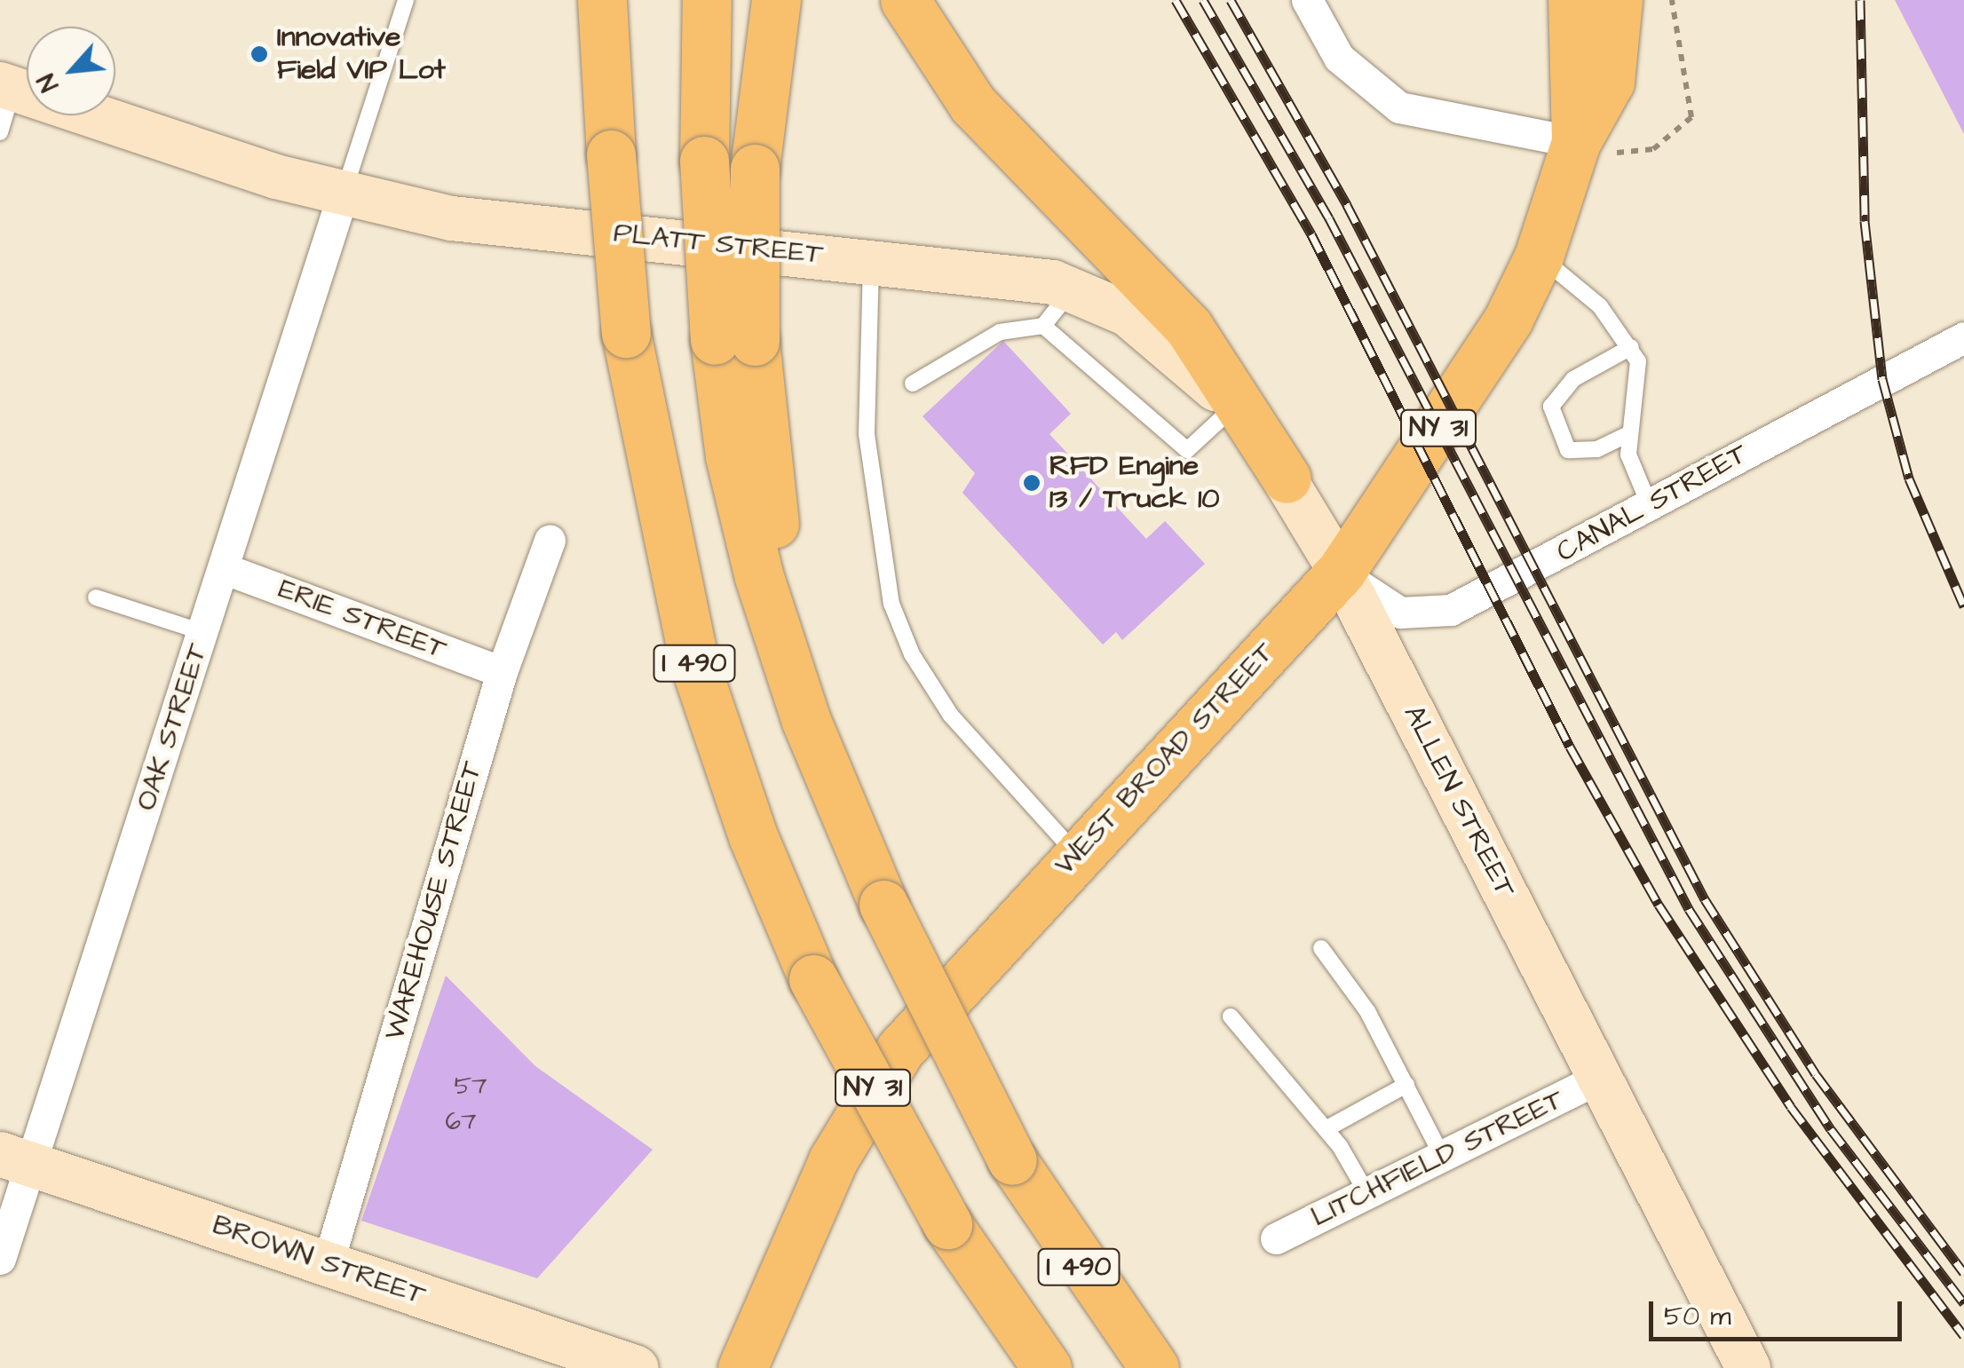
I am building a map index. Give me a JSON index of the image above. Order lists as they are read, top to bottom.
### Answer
{
  "streets": {
    "main road": [
      "PLATT STREET",
      "NY 31",
      "I 490",
      "WEST BROAD STREET",
      "ALLEN STREET",
      "BROWN STREET"
    ],
    "street": [
      "CANAL STREET",
      "ERIE STREET",
      "OAK STREET",
      "WAREHOUSE STREET",
      "LITCHFIELD STREET"
    ]
  },
  "crossings": [
    ["PLATT STREET", "OAK STREET"],
    ["PLATT STREET", "ALLEN STREET"],
    ["CANAL STREET", "WEST BROAD STREET"],
    ["CANAL STREET", "ALLEN STREET"],
    ["ERIE STREET", "OAK STREET"],
    ["ERIE STREET", "WAREHOUSE STREET"],
    ["OAK STREET", "BROWN STREET"],
    ["WEST BROAD STREET", "ALLEN STREET"],
    ["ALLEN STREET", "LITCHFIELD STREET"],
    ["WAREHOUSE STREET", "BROWN STREET"]
  ],
  "places": ["Innovative Field VIP Lot", "RFD Engine 13 / Truck 10"],
  "house_numbers": ["57", "67"],
  "scale_bar": "50 m",
  "north": "bottom left"
}
